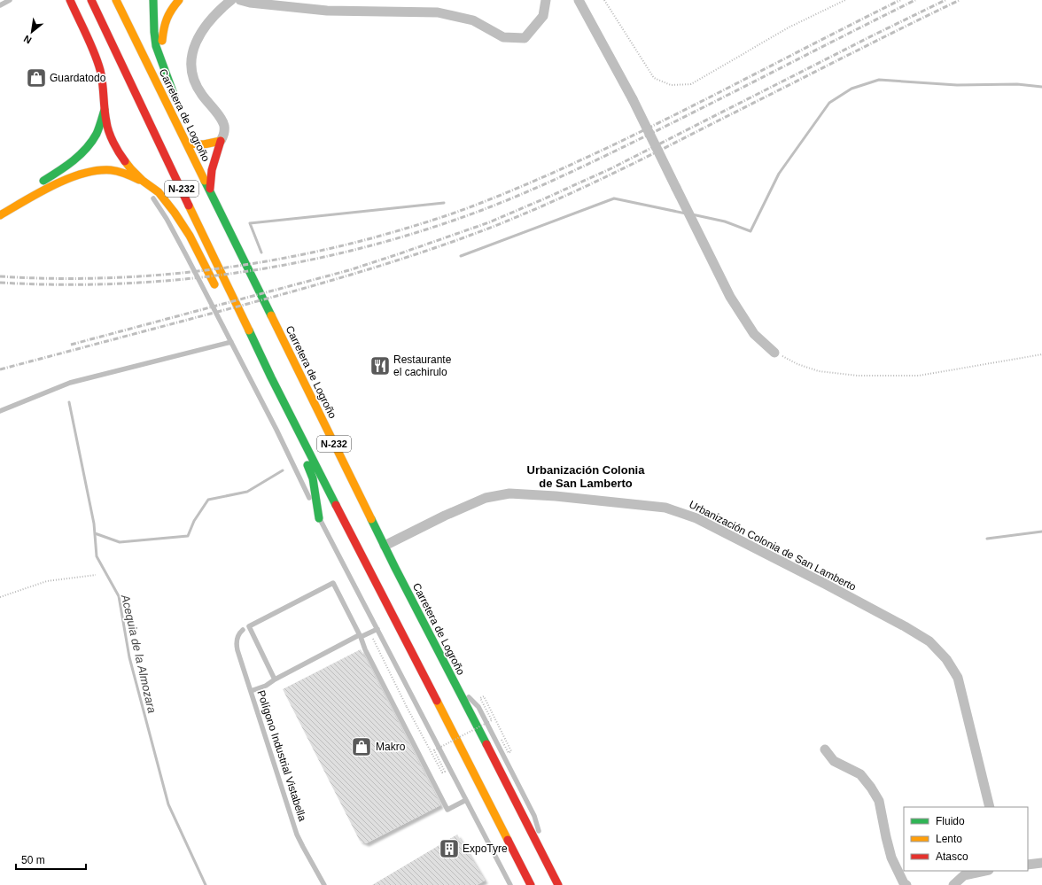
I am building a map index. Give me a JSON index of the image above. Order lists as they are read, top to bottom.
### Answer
{
  "streets": {
    "highway": ["Carretera de Logroño", "N-232"],
    "street": ["Urbanización Colonia de San Lamberto"],
    "lane": ["Polígono Industrial Vistabella"]
  },
  "crossings": [
    ["Carretera de Logroño", "Urbanización Colonia de San Lamberto"]
  ],
  "districts": ["Urbanización Colonia de San Lamberto"],
  "water": ["Acequia de la Almozara"],
  "places": {
    "shop": ["Guardatodo", "Makro"],
    "restaurant": ["Restaurante el cachirulo"],
    "building": ["ExpoTyre"]
  },
  "legend": ["Fluido", "Lento", "Atasco"],
  "scale_bar": "50 m",
  "north": "bottom left"
}
